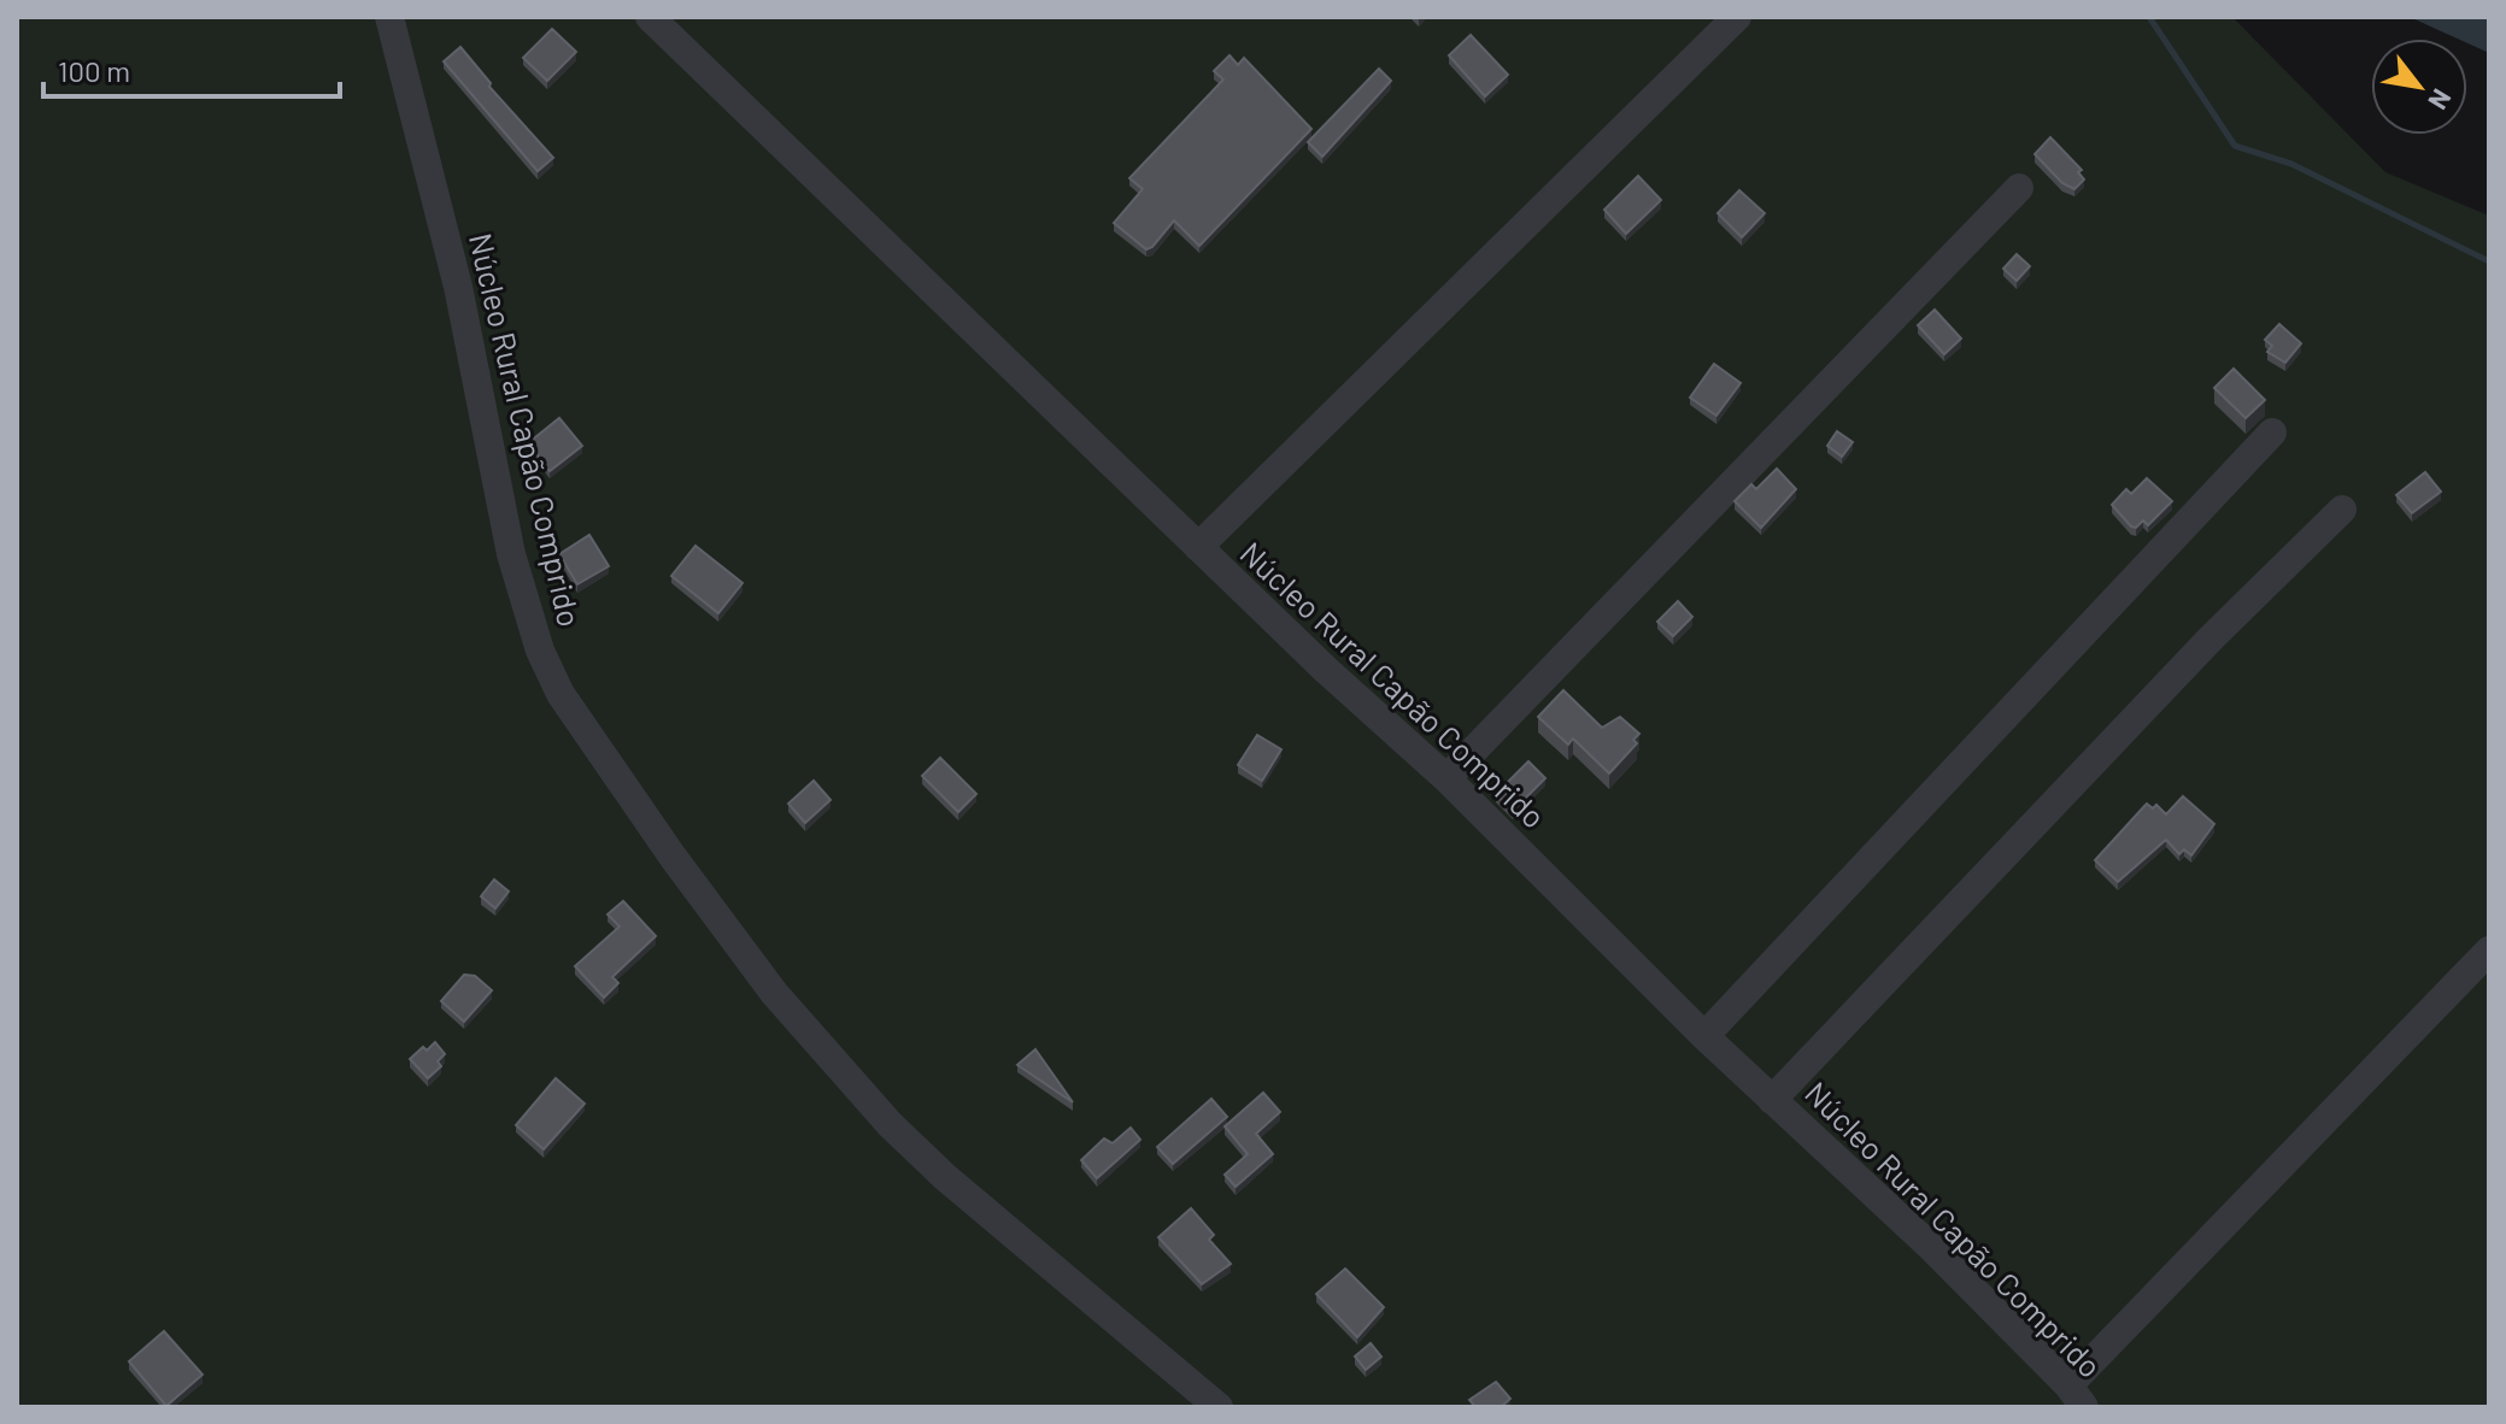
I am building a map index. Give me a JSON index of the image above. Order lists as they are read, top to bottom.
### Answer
{
  "streets": {
    "street": ["Núcleo Rural Capão Comprido"]
  },
  "scale_bar": "100 m",
  "north": "bottom right"
}
